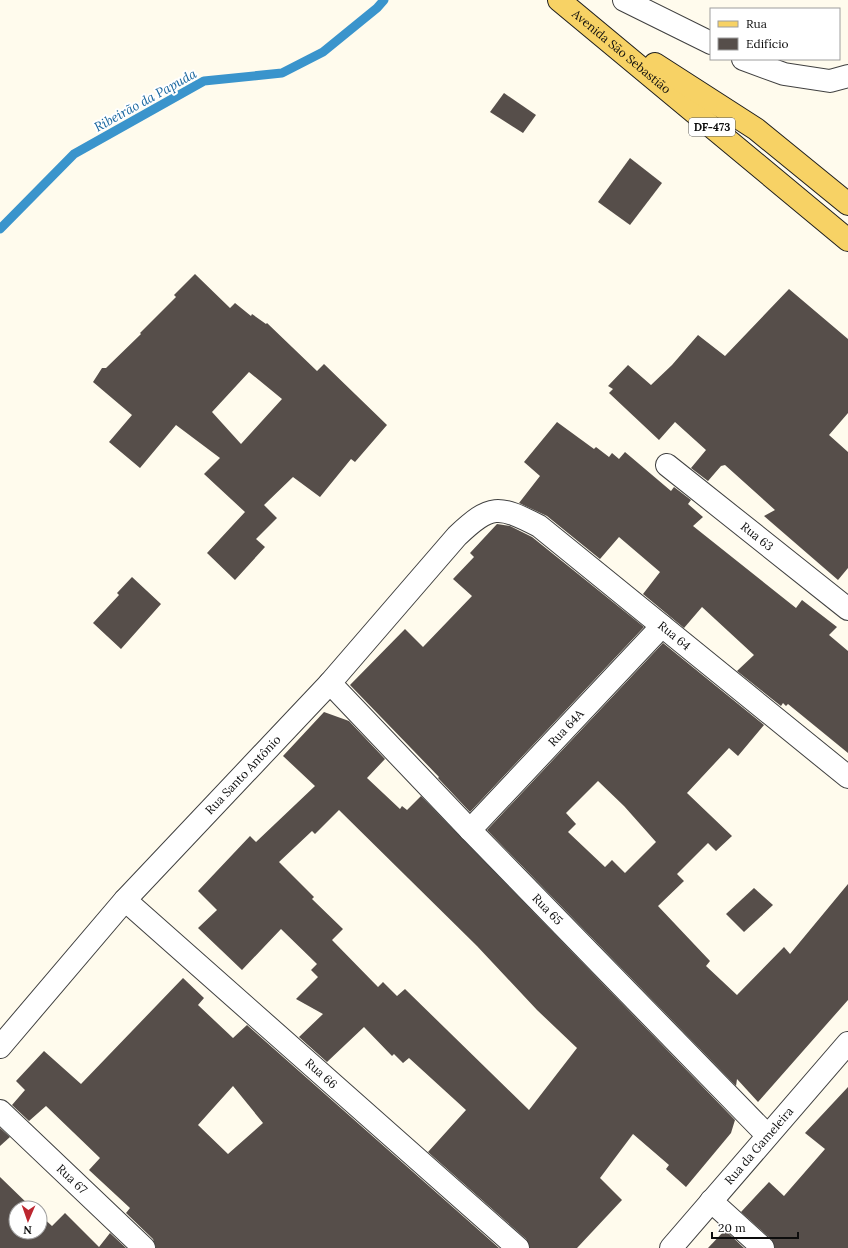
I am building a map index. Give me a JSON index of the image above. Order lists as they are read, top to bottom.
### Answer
{
  "streets": {
    "main road": ["Avenida São Sebastião", "DF-473"],
    "street": [
      "Rua 63",
      "Rua 64",
      "Rua 64A",
      "Rua Santo Antônio",
      "Rua 65",
      "Rua 66",
      "Rua da Gameleira",
      "Rua 67"
    ]
  },
  "crossings": [
    ["Rua 64", "Rua 64A"],
    ["Rua 64", "Rua Santo Antônio"],
    ["Rua 64A", "Rua 65"],
    ["Rua Santo Antônio", "Rua 65"],
    ["Rua Santo Antônio", "Rua 66"],
    ["Rua 65", "Rua da Gameleira"]
  ],
  "water": ["Ribeirão da Papuda"],
  "legend": ["Rua", "Edifício"],
  "scale_bar": "20 m",
  "north": "bottom"
}
